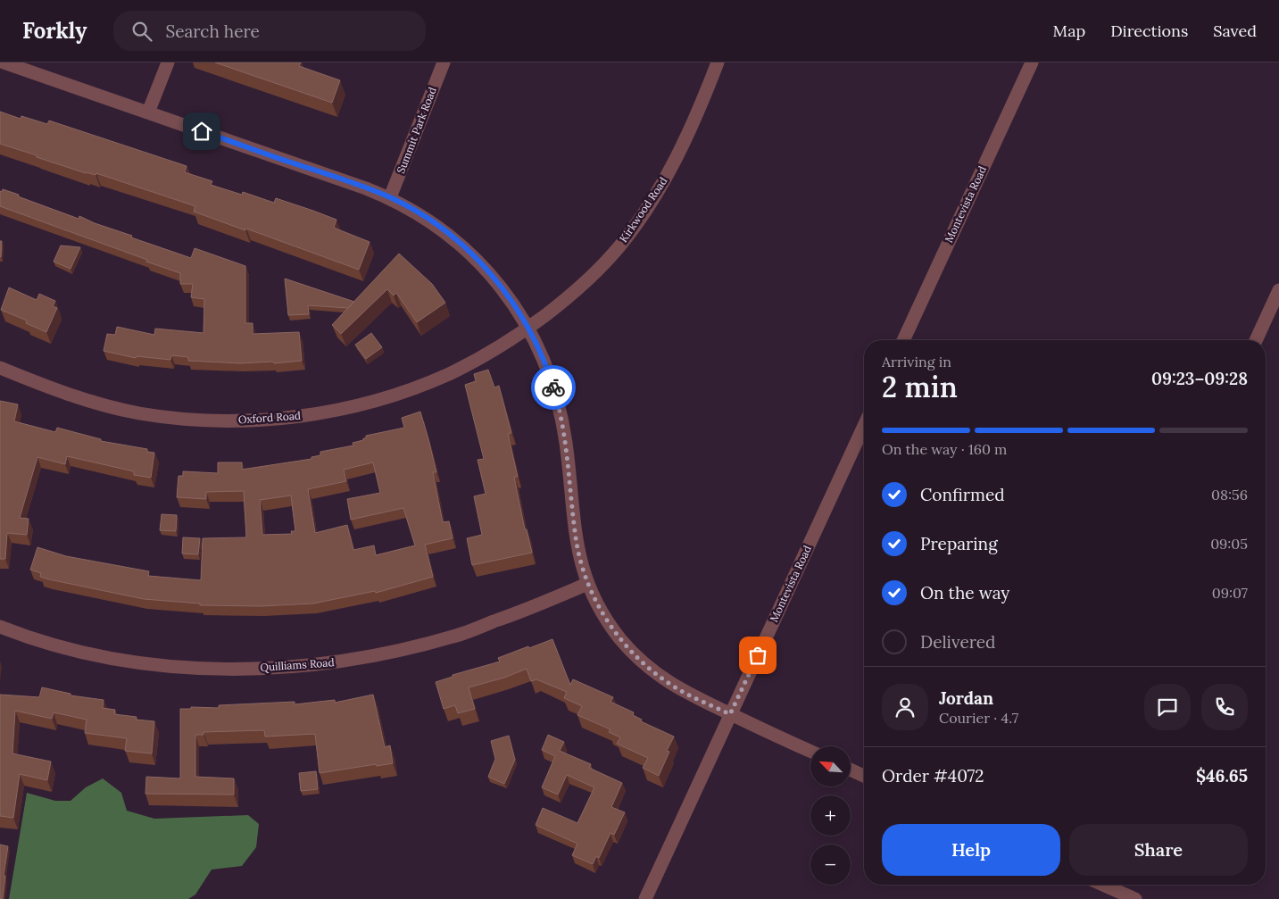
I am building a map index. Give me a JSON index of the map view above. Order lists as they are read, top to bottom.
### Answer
{
  "streets": {
    "street": [
      "Summit Park Road",
      "Montevista Road",
      "Kirkwood Road",
      "Oxford Road",
      "Quilliams Road"
    ]
  },
  "crossings": [
    ["Kirkwood Road", "Oxford Road"]
  ],
  "north": "top left",
  "page": {
    "header": "Forkly",
    "search": "Search here",
    "nav": ["Map", "Directions", "Saved"],
    "heading": ["2 min", "Arriving in", "09:23–09:28"],
    "panel": [
      "Jordan",
      "Courier · 4.7",
      "Order #4072",
      "$46.65"
    ],
    "bar": "On the way · 160 m",
    "list": [
      ["Confirmed", "08:56"],
      ["Preparing", "09:05"],
      ["On the way", "09:07"],
      "Delivered"
    ],
    "map_buttons": ["+", "−"],
    "buttons": ["Help", "Share"]
  }
}
